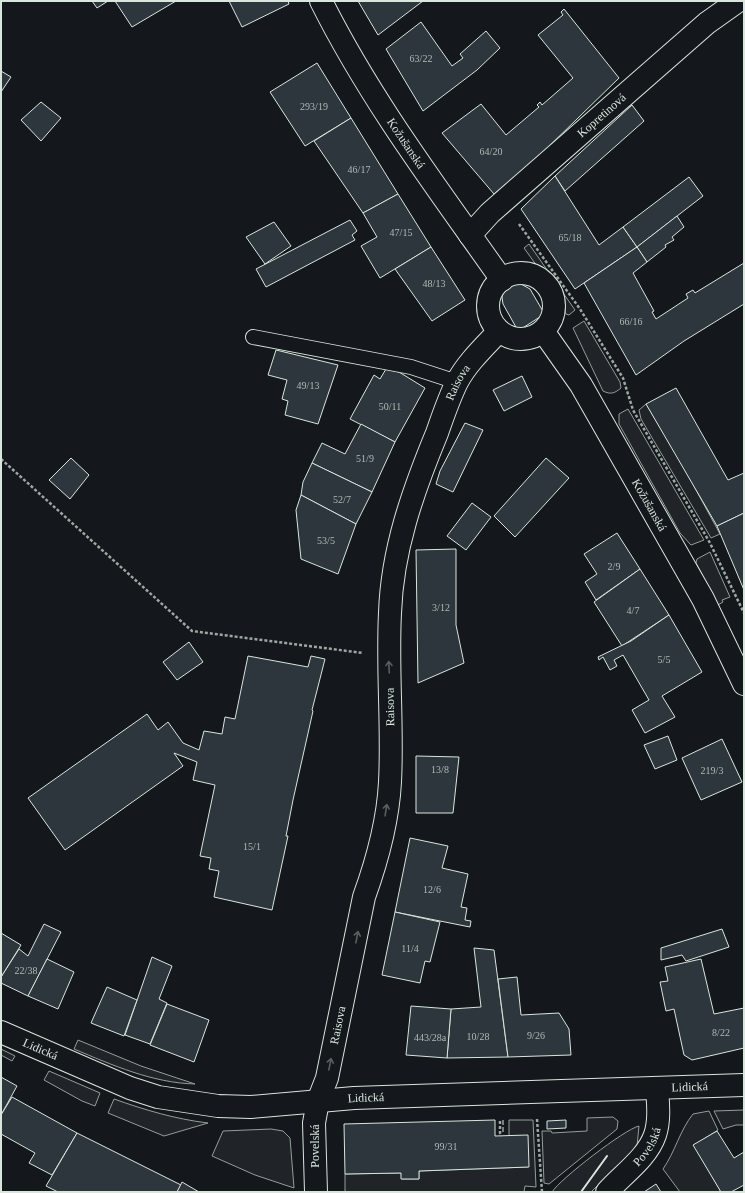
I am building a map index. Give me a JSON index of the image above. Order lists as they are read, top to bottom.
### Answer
{
  "streets": {
    "street": [
      "Kopretinová",
      "Kožušanská",
      "Raisova",
      "Lidická",
      "Povelská"
    ]
  },
  "crossings": [
    ["Kopretinová", "Kožušanská"],
    ["Kožušanská", "Raisova"],
    ["Raisova", "Lidická"],
    ["Raisova", "Povelská"],
    ["Lidická", "Povelská"]
  ],
  "one_way": ["Raisova"],
  "house_numbers": [
    "63/22",
    "293/19",
    "64/20",
    "46/17",
    "47/15",
    "65/18",
    "48/13",
    "66/16",
    "49/13",
    "50/11",
    "51/9",
    "52/7",
    "53/5",
    "2/9",
    "3/12",
    "4/7",
    "5/5",
    "13/8",
    "219/3",
    "15/1",
    "12/6",
    "11/4",
    "22/38",
    "8/22",
    "9/26",
    "10/28",
    "443/28a",
    "99/31"
  ]
}
